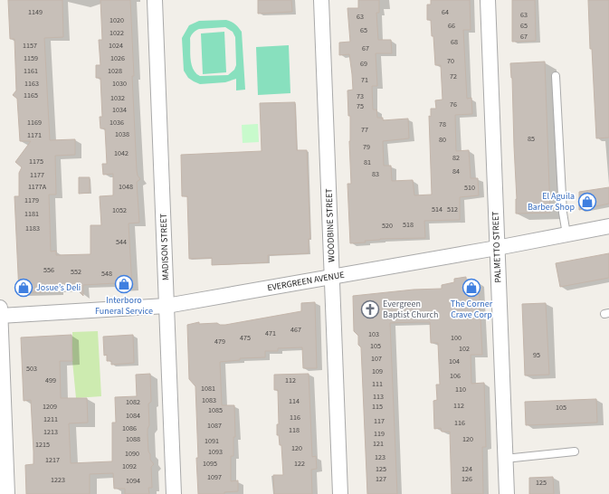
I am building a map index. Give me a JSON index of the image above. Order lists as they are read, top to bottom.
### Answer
{
  "streets": {
    "street": [
      "WOODBINE STREET",
      "MADISON STREET",
      "PALMETTO STREET",
      "EVERGREEN AVENUE"
    ]
  },
  "crossings": [
    ["WOODBINE STREET", "EVERGREEN AVENUE"],
    ["MADISON STREET", "EVERGREEN AVENUE"],
    ["PALMETTO STREET", "EVERGREEN AVENUE"]
  ],
  "places": {
    "shop": [
      "El Aguila Barber Shop",
      "Interboro Funeral Service",
      "Josue’s Deli",
      "The Corner Crave Corp"
    ],
    "church": ["Evergreen Baptist Church"]
  },
  "house_numbers": [
    "1149",
    "64",
    "63",
    "63",
    "1020",
    "66",
    "65",
    "65",
    "1022",
    "67",
    "68",
    "1157",
    "1024",
    "67",
    "1159",
    "1026",
    "70",
    "69",
    "1161",
    "1028",
    "72",
    "71",
    "1163",
    "1030",
    "1165",
    "73",
    "1032",
    "76",
    "75",
    "1034",
    "1169",
    "1036",
    "78",
    "77",
    "1038",
    "1171",
    "85",
    "80",
    "79",
    "1042",
    "82",
    "1175",
    "81",
    "84",
    "83",
    "1177",
    "1177A",
    "1048",
    "510",
    "1179",
    "514",
    "512",
    "1052",
    "1181",
    "518",
    "520",
    "1183",
    "544",
    "556",
    "552",
    "548",
    "467",
    "471",
    "103",
    "475",
    "100",
    "479",
    "105",
    "102",
    "95",
    "107",
    "104",
    "503",
    "109",
    "106",
    "499",
    "112",
    "111",
    "1081",
    "110",
    "113",
    "1083",
    "114",
    "1082",
    "112",
    "1209",
    "115",
    "105",
    "1085",
    "1084",
    "116",
    "1211",
    "117",
    "116",
    "1087",
    "1086",
    "118",
    "1213",
    "119",
    "1088",
    "120",
    "1091",
    "121",
    "1215",
    "120",
    "1093",
    "1090",
    "123",
    "1217",
    "1095",
    "122",
    "1092",
    "125",
    "124",
    "1097",
    "127",
    "126",
    "1223",
    "1094",
    "125"
  ]
}
